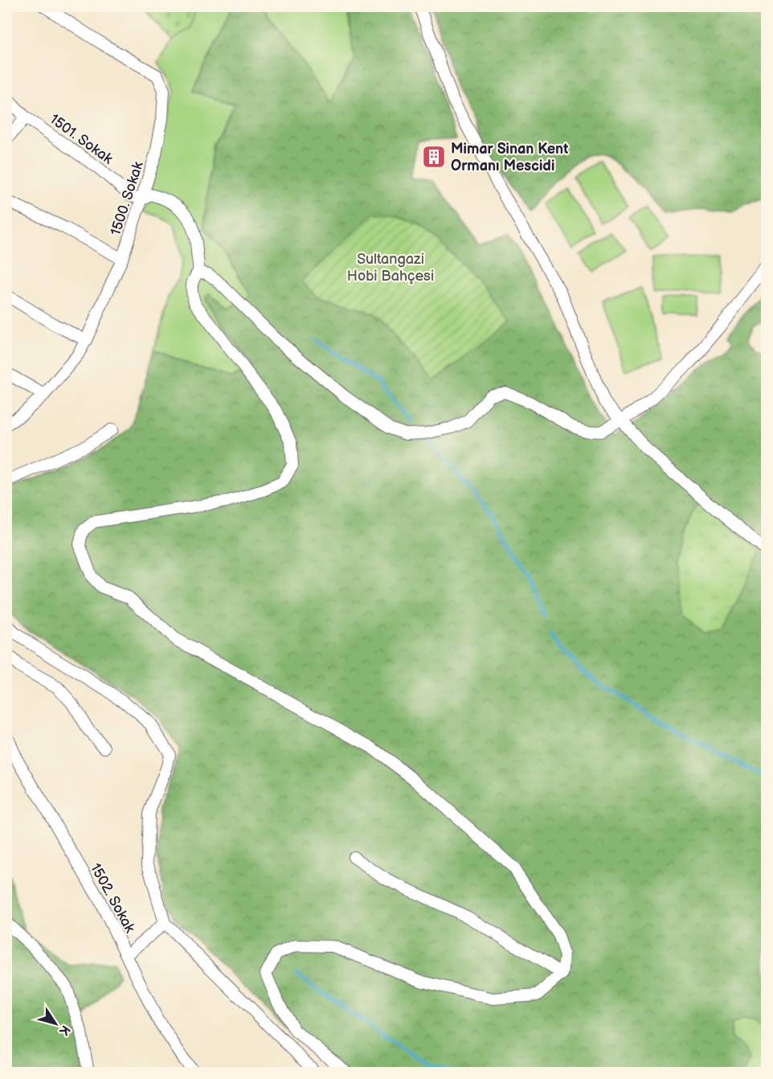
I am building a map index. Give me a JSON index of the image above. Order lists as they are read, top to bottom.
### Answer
{
  "streets": {
    "street": ["1501. Sokak", "1500. Sokak", "1502. Sokak"]
  },
  "crossings": [
    ["1501. Sokak", "1500. Sokak"]
  ],
  "parks": ["Sultangazi Hobi Bahçesi"],
  "places": {
    "building": ["Mimar Sinan Kent Ormanı Mescidi"]
  },
  "north": "bottom right"
}
